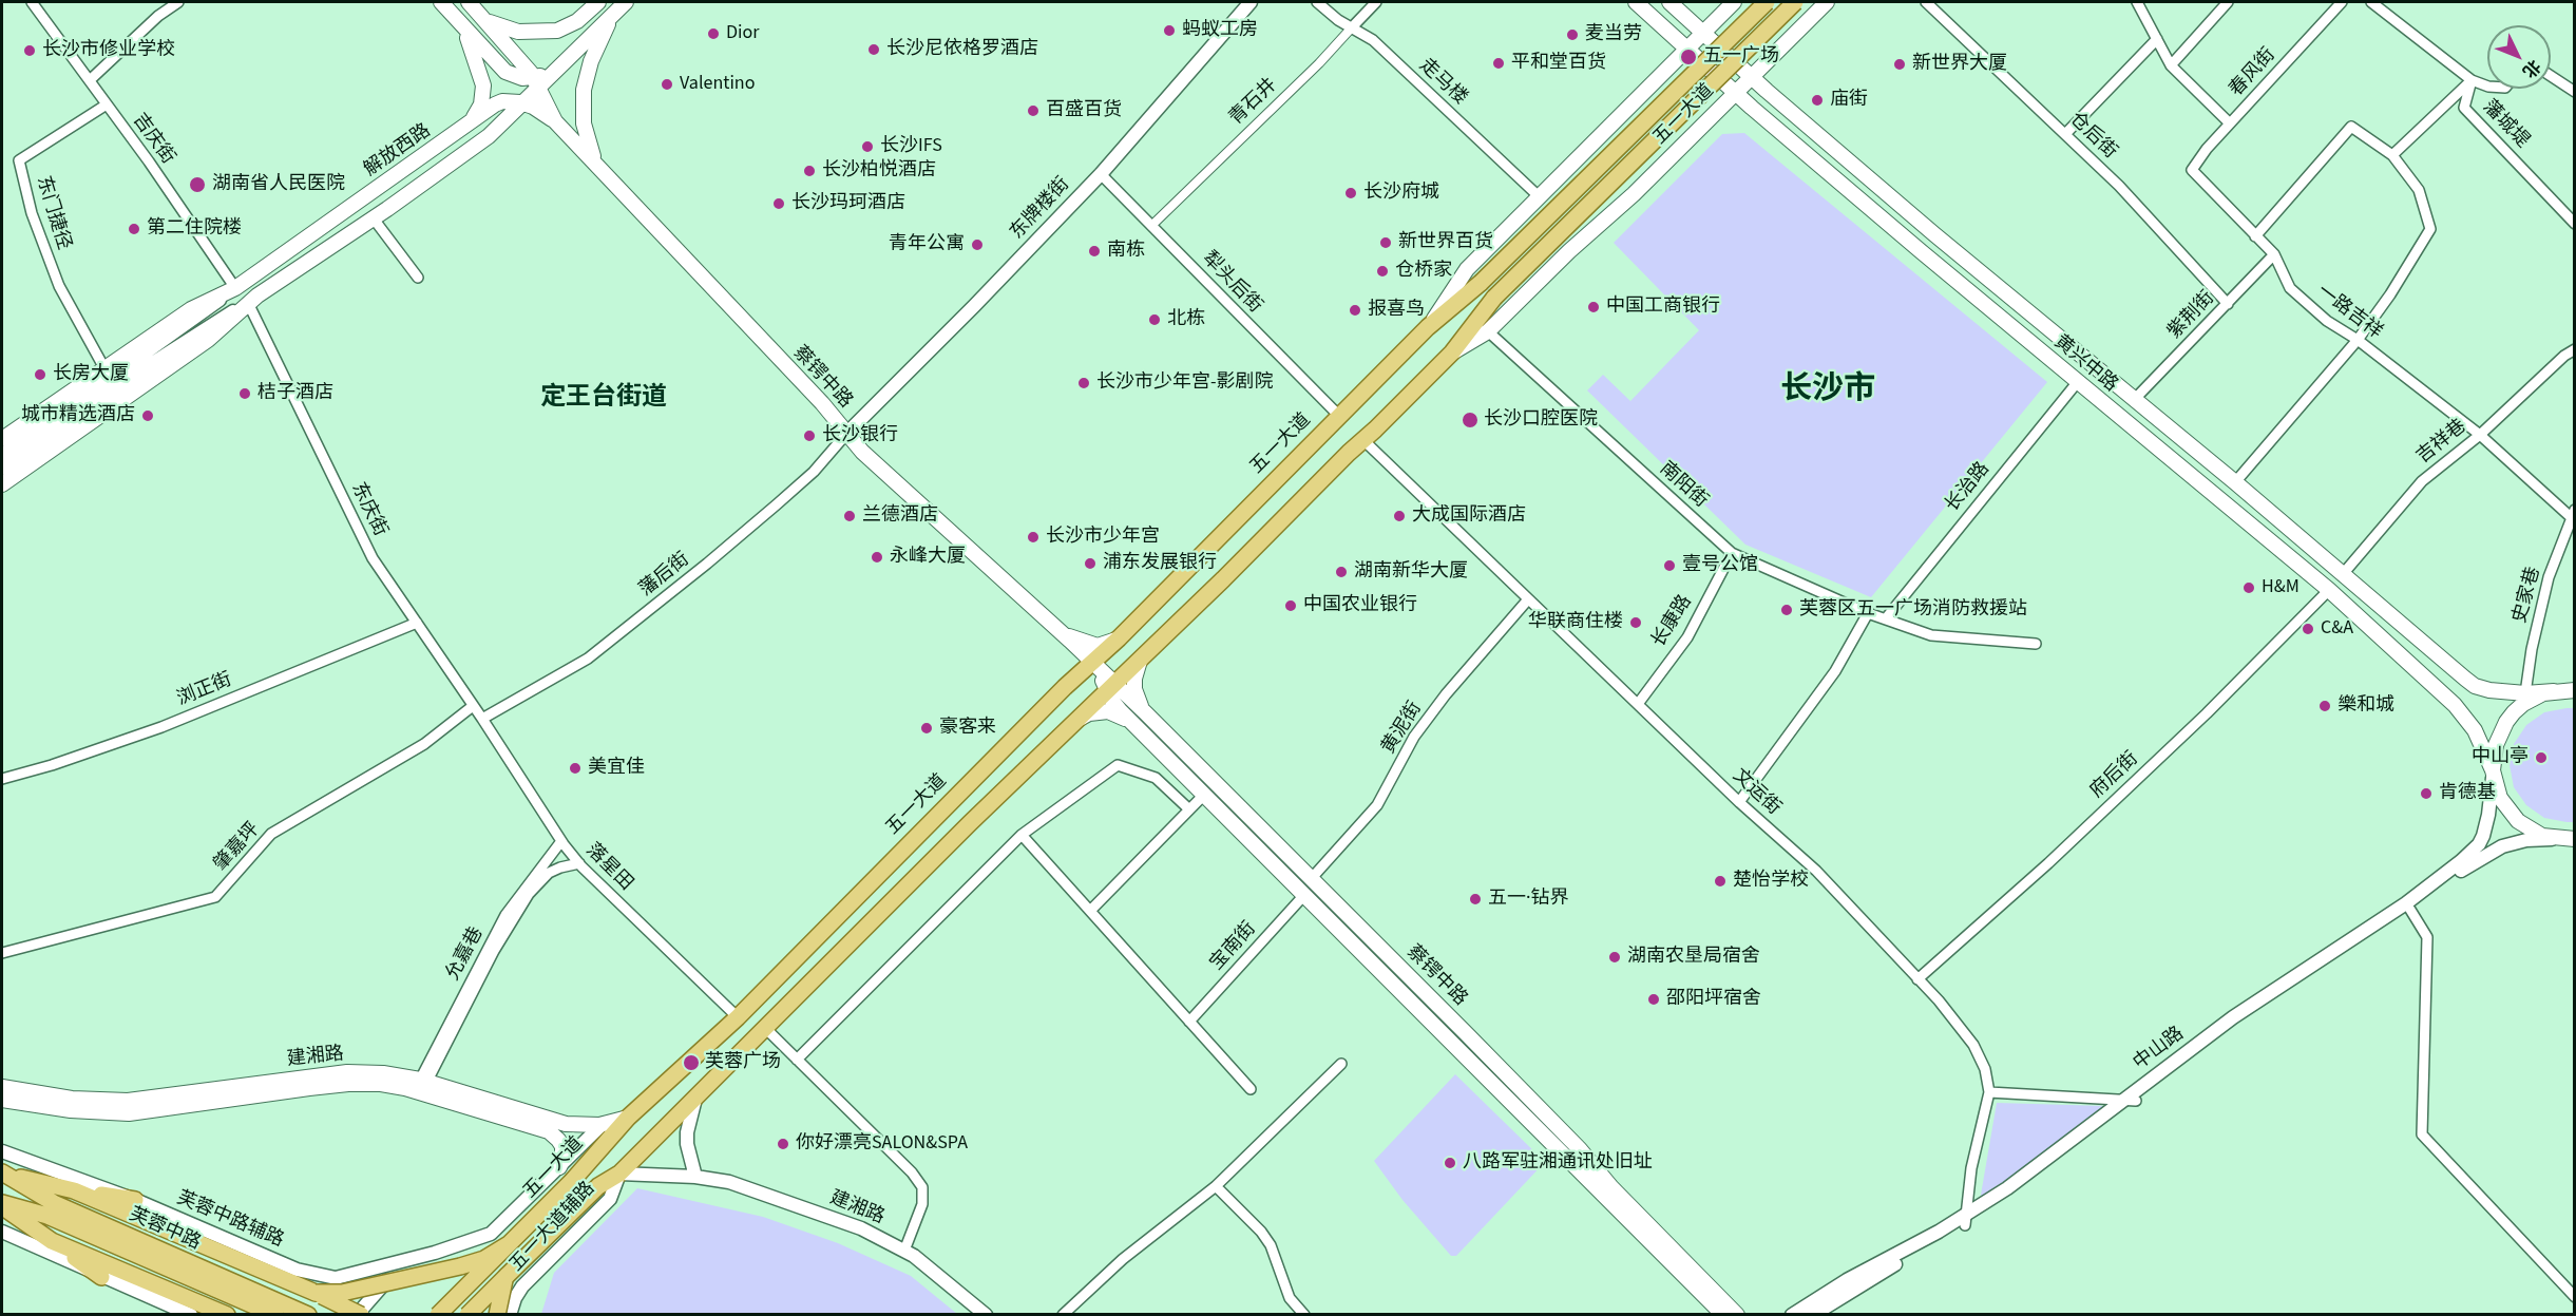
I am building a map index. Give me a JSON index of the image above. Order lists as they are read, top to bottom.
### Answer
{
  "streets": {
    "main road": [
      "五一大道",
      "解放西路",
      "黄兴中路",
      "蔡锷中路",
      "建湘路",
      "芙蓉中路"
    ],
    "street": [
      "春风街",
      "走马楼",
      "青石井",
      "藩城堤",
      "仓后街",
      "吉庆街",
      "东牌楼街",
      "东门捷径",
      "犁头后街",
      "一路吉祥",
      "紫荆街",
      "吉祥巷",
      "南阳街",
      "长治路",
      "东庆街",
      "藩后街",
      "史家巷",
      "长康路",
      "浏正街",
      "黄泥街",
      "府后街",
      "文运街",
      "肇嘉坪",
      "落星田",
      "宝南街",
      "允嘉巷",
      "中山路",
      "芙蓉中路辅路",
      "五一大道辅路"
    ]
  },
  "crossings": [
    ["春风街", "一路吉祥"],
    ["走马楼", "青石井"],
    ["走马楼", "五一大道"],
    ["青石井", "犁头后街"],
    ["五一大道", "犁头后街"],
    ["五一大道", "黄兴中路"],
    ["五一大道", "蔡锷中路"],
    ["五一大道", "南阳街"],
    ["五一大道", "文运街"],
    ["五一大道", "落星田"],
    ["五一大道", "建湘路"],
    ["五一大道", "五一大道辅路"],
    ["仓后街", "紫荆街"],
    ["吉庆街", "解放西路"],
    ["吉庆街", "东门捷径"],
    ["解放西路", "东门捷径"],
    ["解放西路", "蔡锷中路"],
    ["解放西路", "东庆街"],
    ["东牌楼街", "犁头后街"],
    ["东牌楼街", "蔡锷中路"],
    ["东牌楼街", "藩后街"],
    ["一路吉祥", "紫荆街"],
    ["一路吉祥", "吉祥巷"],
    ["一路吉祥", "史家巷"],
    ["紫荆街", "黄兴中路"],
    ["黄兴中路", "吉祥巷"],
    ["黄兴中路", "长治路"],
    ["黄兴中路", "史家巷"],
    ["黄兴中路", "府后街"],
    ["黄兴中路", "中山路"],
    ["蔡锷中路", "藩后街"],
    ["蔡锷中路", "黄泥街"],
    ["蔡锷中路", "宝南街"],
    ["南阳街", "长治路"],
    ["南阳街", "长康路"],
    ["东庆街", "藩后街"],
    ["东庆街", "浏正街"],
    ["东庆街", "肇嘉坪"],
    ["东庆街", "落星田"],
    ["藩后街", "落星田"],
    ["长康路", "文运街"],
    ["黄泥街", "文运街"],
    ["府后街", "文运街"],
    ["落星田", "允嘉巷"],
    ["允嘉巷", "建湘路"],
    ["建湘路", "五一大道辅路"],
    ["芙蓉中路辅路", "五一大道辅路"],
    ["芙蓉中路辅路", "芙蓉中路"]
  ],
  "districts": ["长沙市", "定王台街道"],
  "places": [
    "蚂蚁工房",
    "Dior",
    "麦当劳",
    "长沙尼依格罗酒店",
    "长沙市修业学校",
    "五一广场",
    "平和堂百货",
    "新世界大厦",
    "Valentino",
    "庙街",
    "百盛百货",
    "长沙IFS",
    "长沙柏悦酒店",
    "湖南省人民医院",
    "长沙府城",
    "长沙玛珂酒店",
    "第二住院楼",
    "新世界百货",
    "青年公寓",
    "南栋",
    "仓桥家",
    "中国工商银行",
    "报喜鸟",
    "北栋",
    "长房大厦",
    "长沙市少年宫-影剧院",
    "桔子酒店",
    "城市精选酒店",
    "长沙口腔医院",
    "长沙银行",
    "兰德酒店",
    "大成国际酒店",
    "长沙市少年宫",
    "永峰大厦",
    "浦东发展银行",
    "壹号公馆",
    "湖南新华大厦",
    "H&M",
    "中国农业银行",
    "芙蓉区五一广场消防救援站",
    "华联商住楼",
    "C&A",
    "樂和城",
    "豪客来",
    "中山亭",
    "美宜佳",
    "肯德基",
    "楚怡学校",
    "五一·钻界",
    "湖南农垦局宿舍",
    "邵阳坪宿舍",
    "芙蓉广场",
    "你好漂亮SALON&SPA",
    "八路军驻湘通讯处旧址"
  ],
  "north": "bottom right"
}
